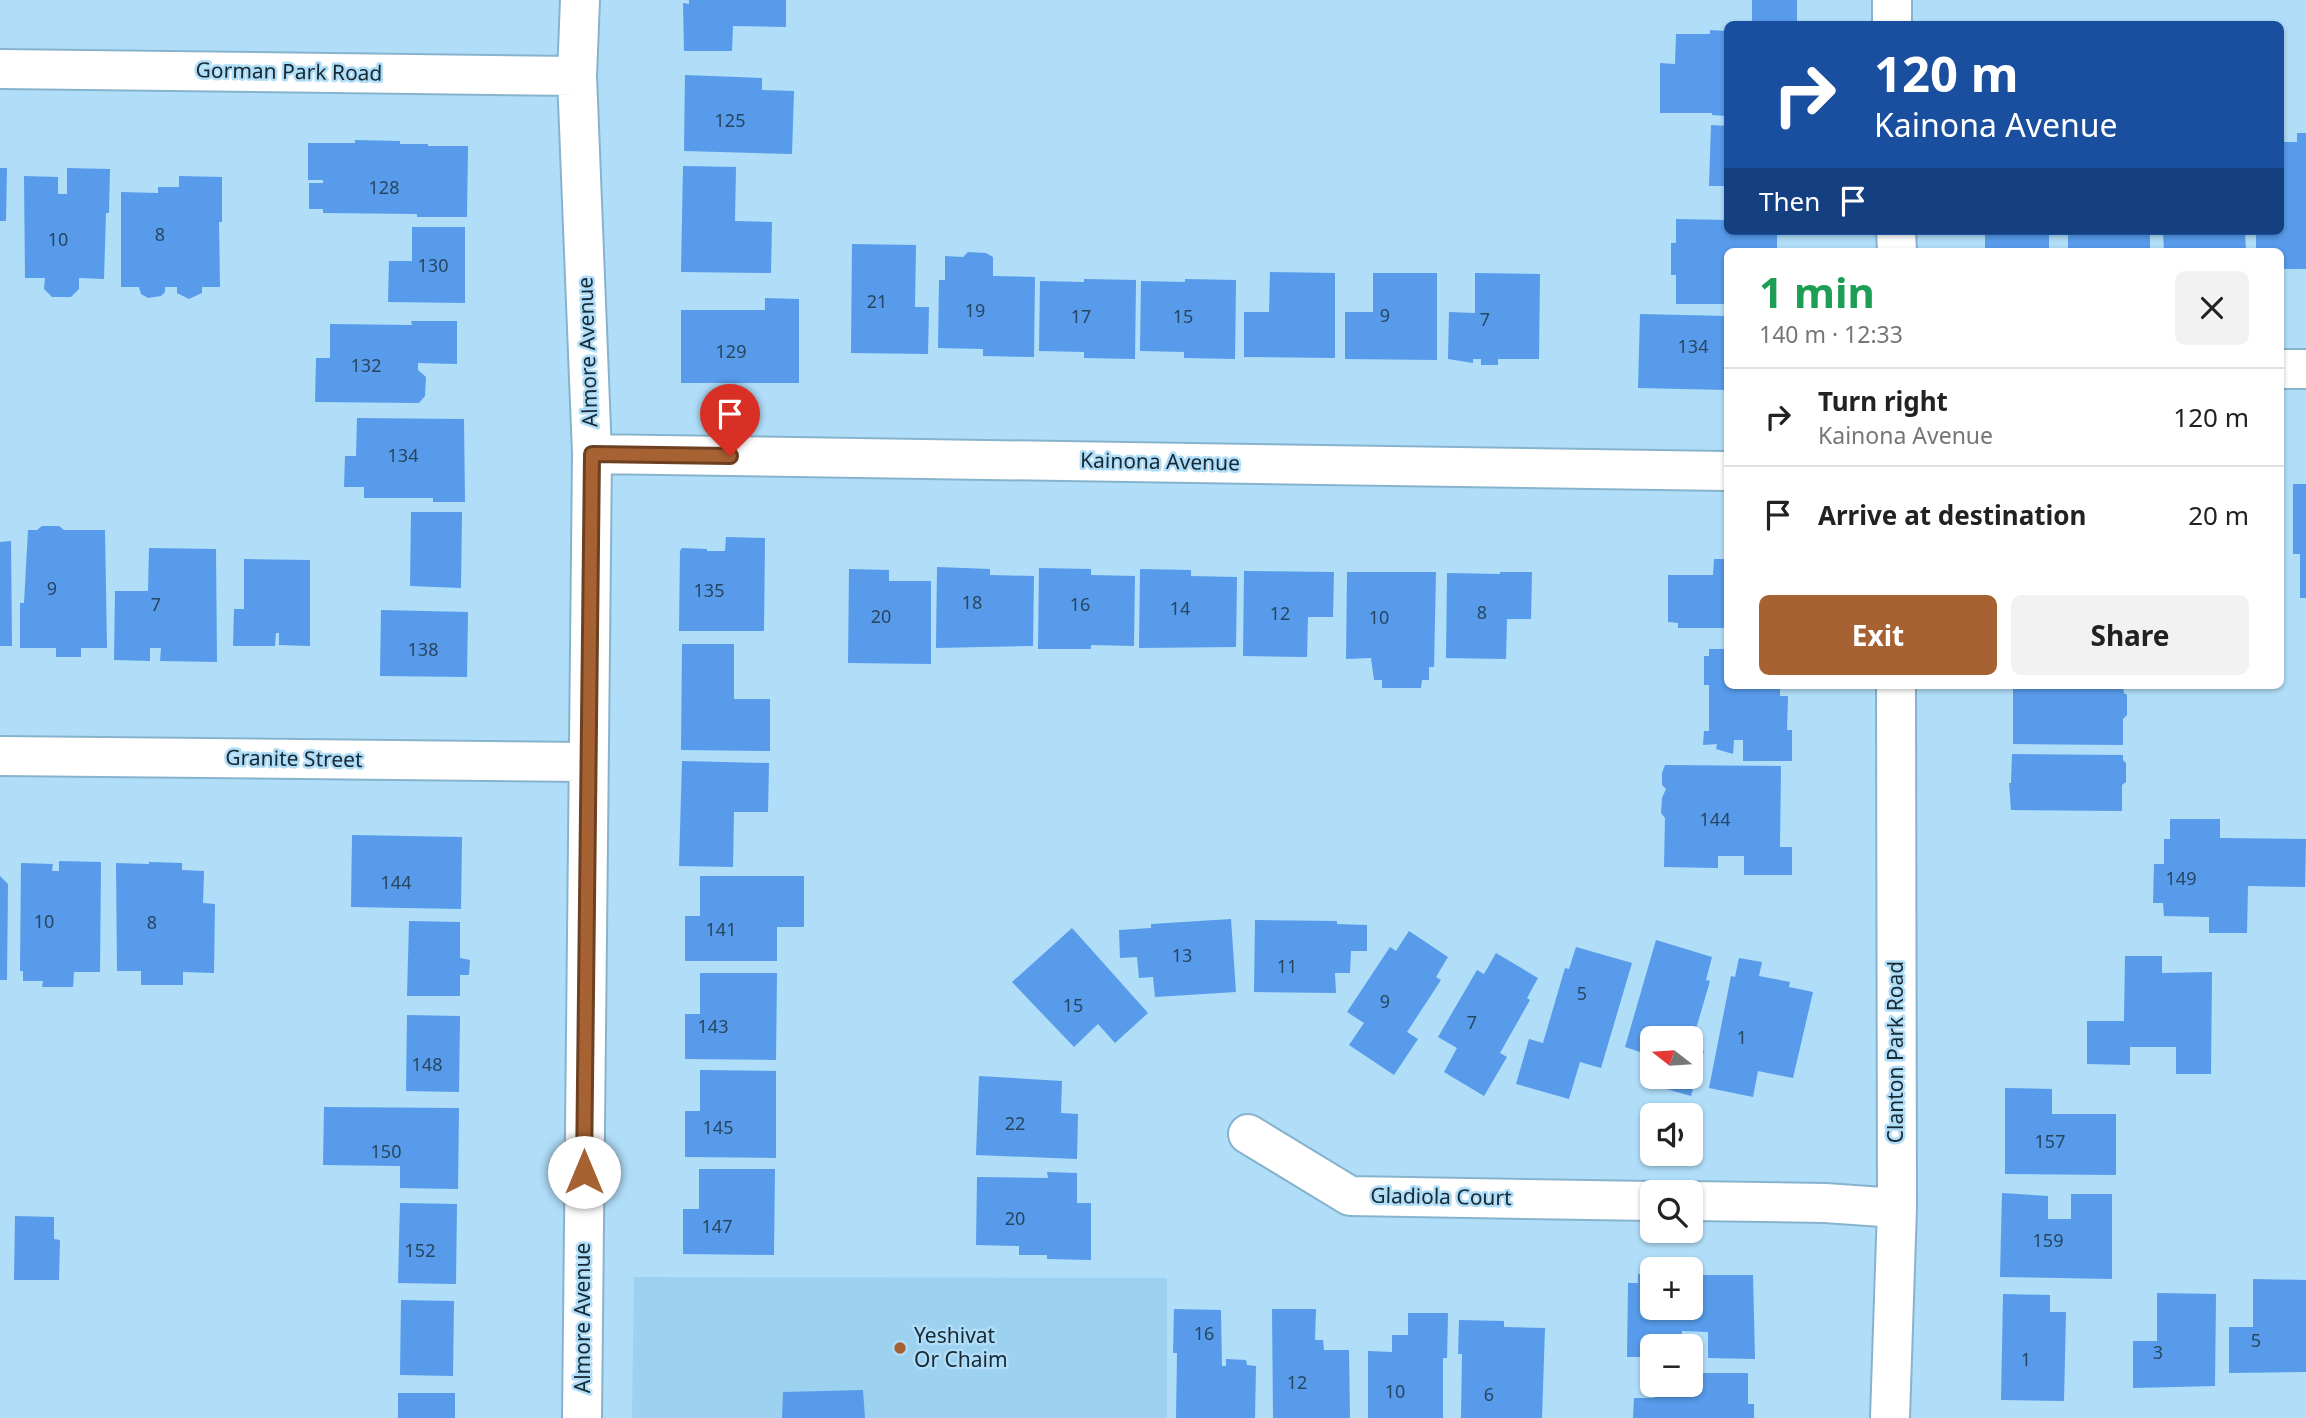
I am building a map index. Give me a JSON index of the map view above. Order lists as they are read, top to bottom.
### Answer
{
  "streets": {
    "street": [
      "Gorman Park Road",
      "Almore Avenue",
      "Kainona Avenue",
      "Granite Street",
      "Clanton Park Road",
      "Gladiola Court"
    ]
  },
  "crossings": [
    ["Gorman Park Road", "Almore Avenue"],
    ["Almore Avenue", "Kainona Avenue"],
    ["Almore Avenue", "Granite Street"]
  ],
  "places": ["Yeshivat Or Chaim"],
  "house_numbers": [
    "125",
    "128",
    "8",
    "10",
    "130",
    "21",
    "19",
    "9",
    "17",
    "15",
    "7",
    "134",
    "129",
    "132",
    "134",
    "9",
    "135",
    "18",
    "7",
    "16",
    "14",
    "8",
    "12",
    "20",
    "10",
    "138",
    "144",
    "149",
    "144",
    "10",
    "8",
    "141",
    "13",
    "11",
    "5",
    "9",
    "15",
    "7",
    "143",
    "1",
    "148",
    "22",
    "145",
    "157",
    "150",
    "20",
    "147",
    "159",
    "152",
    "16",
    "5",
    "3",
    "1",
    "12",
    "10",
    "6"
  ],
  "north": "left",
  "page": {
    "turn": ["120 m", "Kainona Avenue"],
    "then": "Then",
    "heading": ["1 min", "140 m · 12:33"],
    "list": [
      {
        "name": "Turn right",
        "note": "Kainona Avenue",
        "value": "120 m"
      },
      {
        "name": "Arrive at destination",
        "value": "20 m"
      }
    ],
    "buttons": ["Exit", "Share"],
    "map_buttons": ["+", "−"]
  }
}
